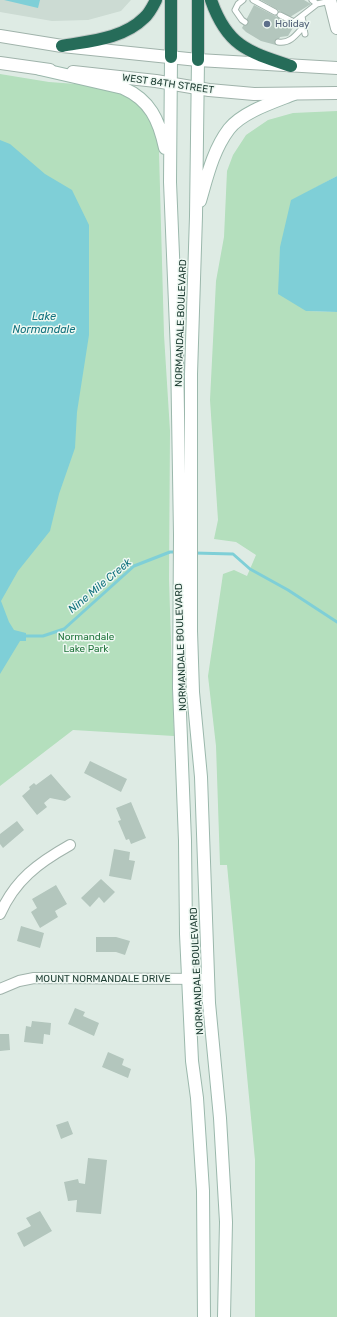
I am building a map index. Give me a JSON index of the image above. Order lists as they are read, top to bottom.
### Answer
{
  "streets": {
    "highway": ["NORMANDALE BOULEVARD"],
    "main road": ["WEST 84TH STREET"],
    "street": ["MOUNT NORMANDALE DRIVE"]
  },
  "crossings": [
    ["WEST 84TH STREET", "NORMANDALE BOULEVARD"],
    ["NORMANDALE BOULEVARD", "MOUNT NORMANDALE DRIVE"]
  ],
  "water": ["Lake Normandale", "Nine Mile Creek"],
  "parks": ["Normandale Lake Park"],
  "places": ["Holiday"]
}
